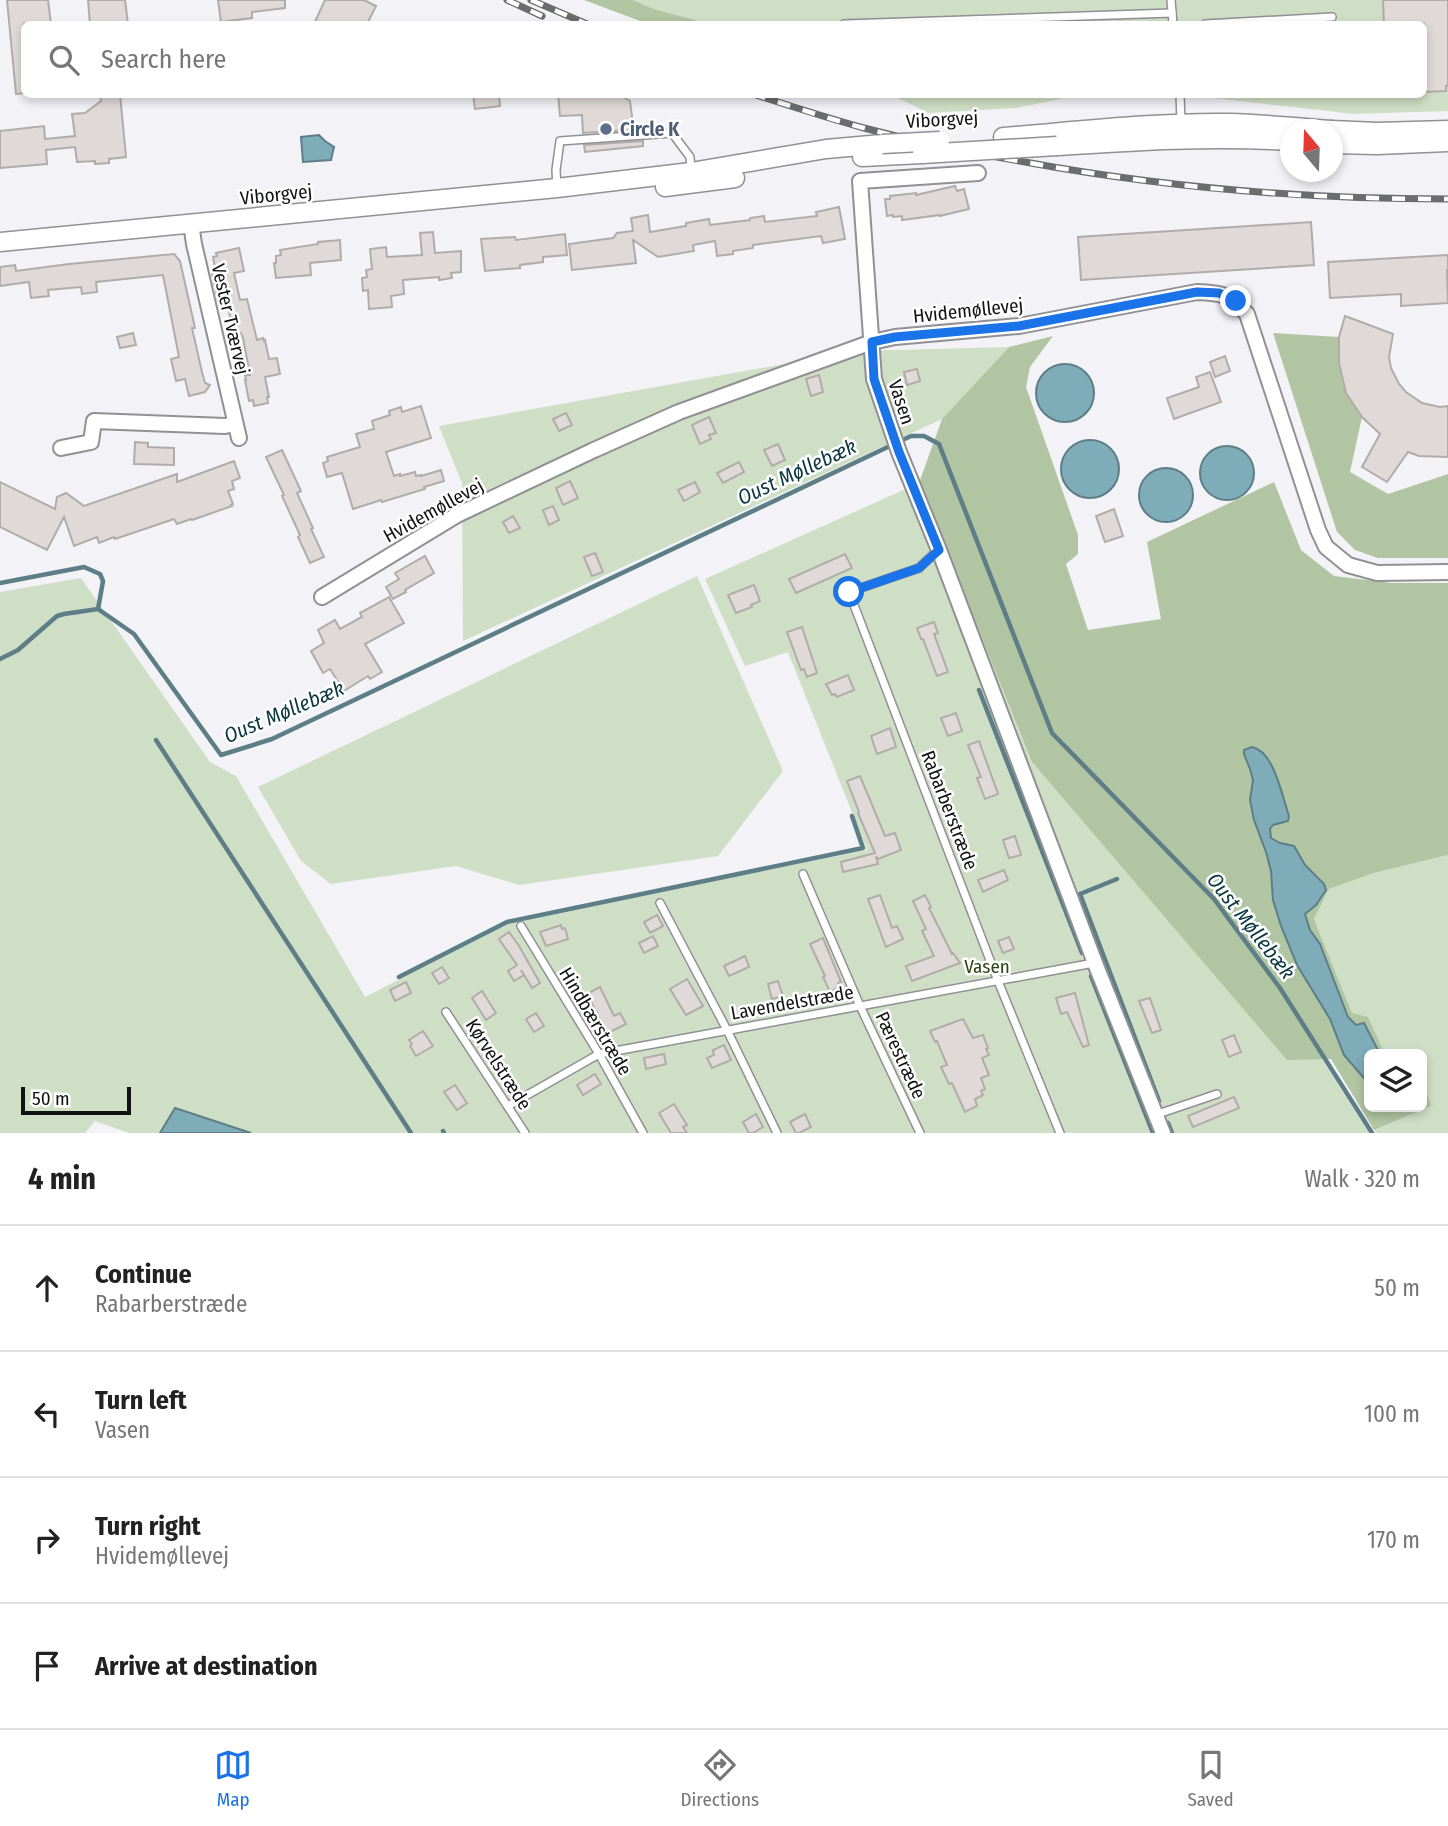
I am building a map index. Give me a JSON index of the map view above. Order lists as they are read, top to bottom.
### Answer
{
  "streets": {
    "street": [
      "Viborgvej",
      "Hvidemøllevej",
      "Vester Tværvej",
      "Vasen"
    ],
    "lane": [
      "Rabarberstræde",
      "Lavendelstræde",
      "Hindbærstræde",
      "Pærestræde",
      "Kørvelstræde"
    ]
  },
  "crossings": [
    ["Viborgvej", "Vester Tværvej"],
    ["Viborgvej", "Vasen"],
    ["Hvidemøllevej", "Vasen"],
    ["Vasen", "Rabarberstræde"],
    ["Vasen", "Lavendelstræde"],
    ["Rabarberstræde", "Lavendelstræde"],
    ["Lavendelstræde", "Hindbærstræde"],
    ["Lavendelstræde", "Pærestræde"],
    ["Lavendelstræde", "Kørvelstræde"]
  ],
  "water": ["Oust Møllebæk"],
  "parks": ["Vasen"],
  "places": ["Circle K"],
  "scale_bar": "50 m",
  "north": "top",
  "page": {
    "search": "Search here",
    "scale": "50 m",
    "heading": ["4 min", "Walk · 320 m"],
    "list": [
      ["Continue", "Rabarberstræde", "50 m"],
      ["Turn left", "Vasen", "100 m"],
      ["Turn right", "Hvidemøllevej", "170 m"],
      "Arrive at destination"
    ],
    "nav": ["Map", "Directions", "Saved"]
  }
}
